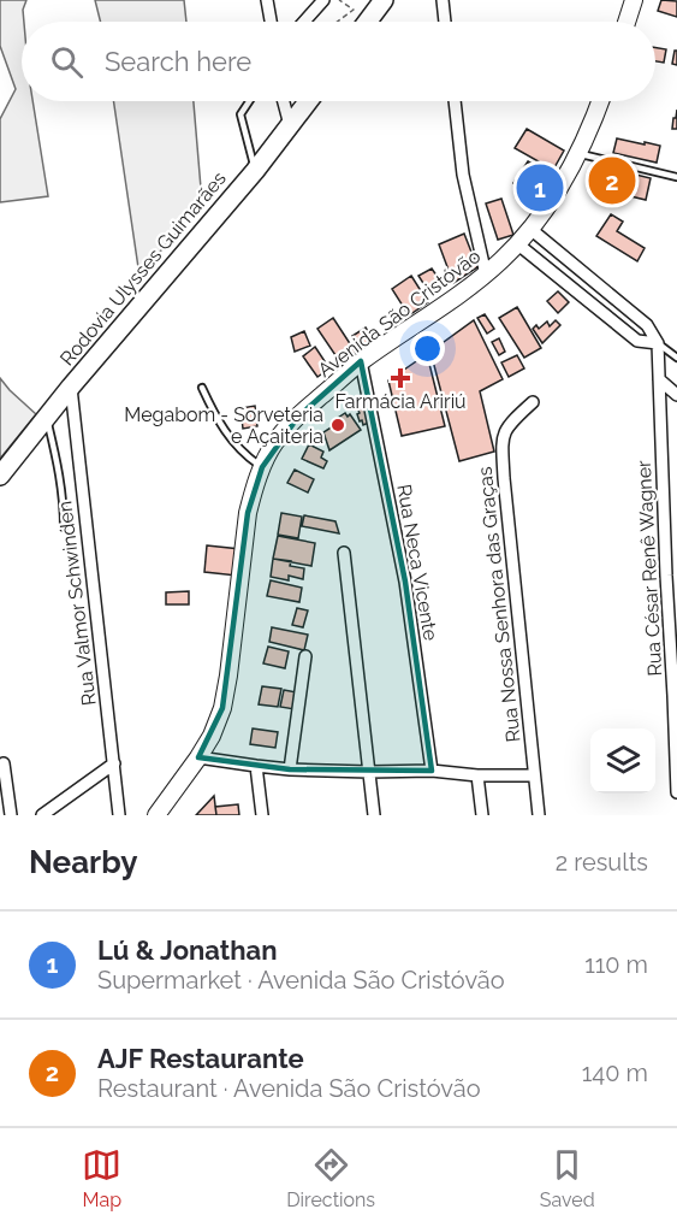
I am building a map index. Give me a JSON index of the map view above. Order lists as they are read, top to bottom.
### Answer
{
  "streets": {
    "highway": ["Rodovia Ulysses Guimarães"],
    "main road": ["Avenida São Cristóvão"],
    "street": [
      "Rua Neca Vicente",
      "Rua César Renê Wagner",
      "Rua Valmor Schwinden",
      "Rua Nossa Senhora das Graças"
    ]
  },
  "crossings": [
    ["Rodovia Ulysses Guimarães", "Rua Valmor Schwinden"],
    ["Avenida São Cristóvão", "Rua Neca Vicente"]
  ],
  "places": {
    "health": ["Farmácia Aririú"],
    "other": ["Megabom - Sorveteria e Açaiteria"]
  },
  "page": {
    "search": "Search here",
    "pins": ["2", "1"],
    "heading": ["Nearby", "2 results"],
    "list": [
      {
        "mark": "1",
        "name": "Lú & Jonathan",
        "note": "Supermarket · Avenida São Cristóvão",
        "value": "110 m"
      },
      {
        "mark": "2",
        "name": "AJF Restaurante",
        "note": "Restaurant · Avenida São Cristóvão",
        "value": "140 m"
      }
    ],
    "nav": ["Map", "Directions", "Saved"]
  }
}
